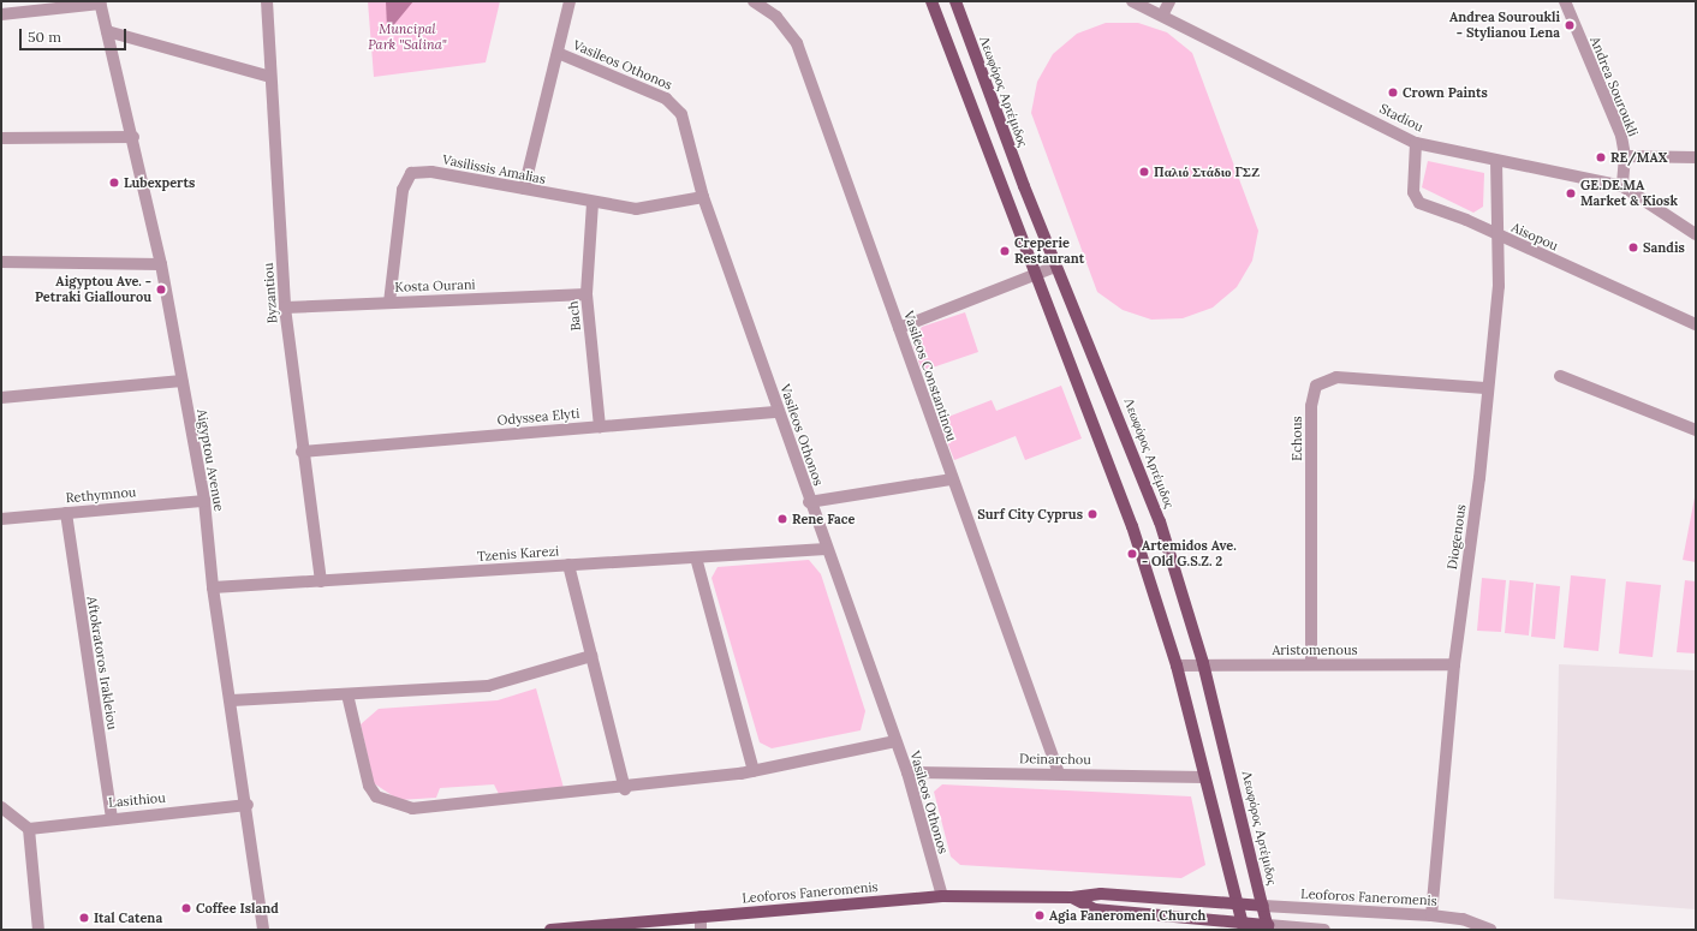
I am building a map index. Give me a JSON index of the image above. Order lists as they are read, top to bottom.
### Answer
{
  "streets": {
    "main road": ["Λεωφόρος Αρτέμιδος", "Leoforos Faneromenis"],
    "street": [
      "Vasileos Othonos",
      "Andrea Souroukli",
      "Stadiou",
      "Vasilissis Amalias",
      "Aisopou",
      "Kosta Ourani",
      "Byzantiou",
      "Bach",
      "Vasileos Constantinou",
      "Odyssea Elyti",
      "Echous",
      "Aigyptou Avenue",
      "Rethymnou",
      "Diogenous",
      "Tzenis Karezi",
      "Aristomenous",
      "Aftokratoros Irakleiou",
      "Deinarchou",
      "Lasithiou"
    ]
  },
  "crossings": [
    ["Vasileos Othonos", "Vasilissis Amalias"],
    ["Vasileos Othonos", "Odyssea Elyti"],
    ["Vasileos Othonos", "Tzenis Karezi"],
    ["Vasileos Othonos", "Deinarchou"],
    ["Vasileos Othonos", "Leoforos Faneromenis"],
    ["Andrea Souroukli", "Stadiou"],
    ["Λεωφόρος Αρτέμιδος", "Aristomenous"],
    ["Λεωφόρος Αρτέμιδος", "Leoforos Faneromenis"],
    ["Stadiou", "Aisopou"],
    ["Stadiou", "Diogenous"],
    ["Vasilissis Amalias", "Kosta Ourani"],
    ["Vasilissis Amalias", "Bach"],
    ["Aisopou", "Diogenous"],
    ["Kosta Ourani", "Byzantiou"],
    ["Kosta Ourani", "Bach"],
    ["Byzantiou", "Odyssea Elyti"],
    ["Byzantiou", "Tzenis Karezi"],
    ["Bach", "Odyssea Elyti"],
    ["Vasileos Constantinou", "Deinarchou"],
    ["Echous", "Diogenous"],
    ["Echous", "Aristomenous"],
    ["Aigyptou Avenue", "Rethymnou"],
    ["Aigyptou Avenue", "Tzenis Karezi"],
    ["Aigyptou Avenue", "Lasithiou"],
    ["Rethymnou", "Aftokratoros Irakleiou"],
    ["Diogenous", "Aristomenous"],
    ["Diogenous", "Leoforos Faneromenis"],
    ["Aftokratoros Irakleiou", "Lasithiou"]
  ],
  "parks": ["Muncipal Park \"Salina\""],
  "places": [
    "Andrea Souroukli - Stylianou Lena",
    "Crown Paints",
    "RE/MAX",
    "Παλιό Στάδιο ΓΣΖ",
    "Lubexperts",
    "GE.DE.MA Market & Kiosk",
    "Sandis",
    "Creperie Restaurant",
    "Aigyptou Ave. - Petraki Giallourou",
    "Surf City Cyprus",
    "Rene Face",
    "Artemidos Ave. - Old G.S.Z. 2",
    "Coffee Island",
    "Agia Faneromeni Church",
    "Ital Catena"
  ],
  "scale_bar": "50 m"
}
